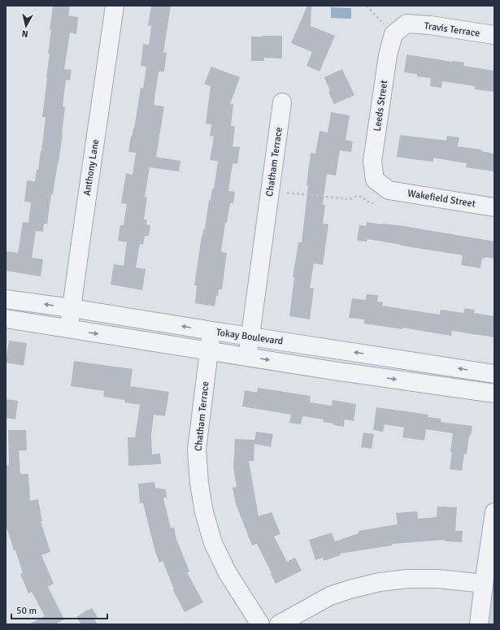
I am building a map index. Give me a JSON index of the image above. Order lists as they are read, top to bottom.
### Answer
{
  "streets": {
    "street": [
      "Travis Terrace",
      "Leeds Street",
      "Chatham Terrace",
      "Anthony Lane",
      "Wakefield Street",
      "Tokay Boulevard"
    ]
  },
  "crossings": [
    ["Travis Terrace", "Leeds Street"],
    ["Leeds Street", "Wakefield Street"],
    ["Chatham Terrace", "Tokay Boulevard"],
    ["Anthony Lane", "Tokay Boulevard"]
  ],
  "scale_bar": "50 m",
  "north": "bottom"
}
